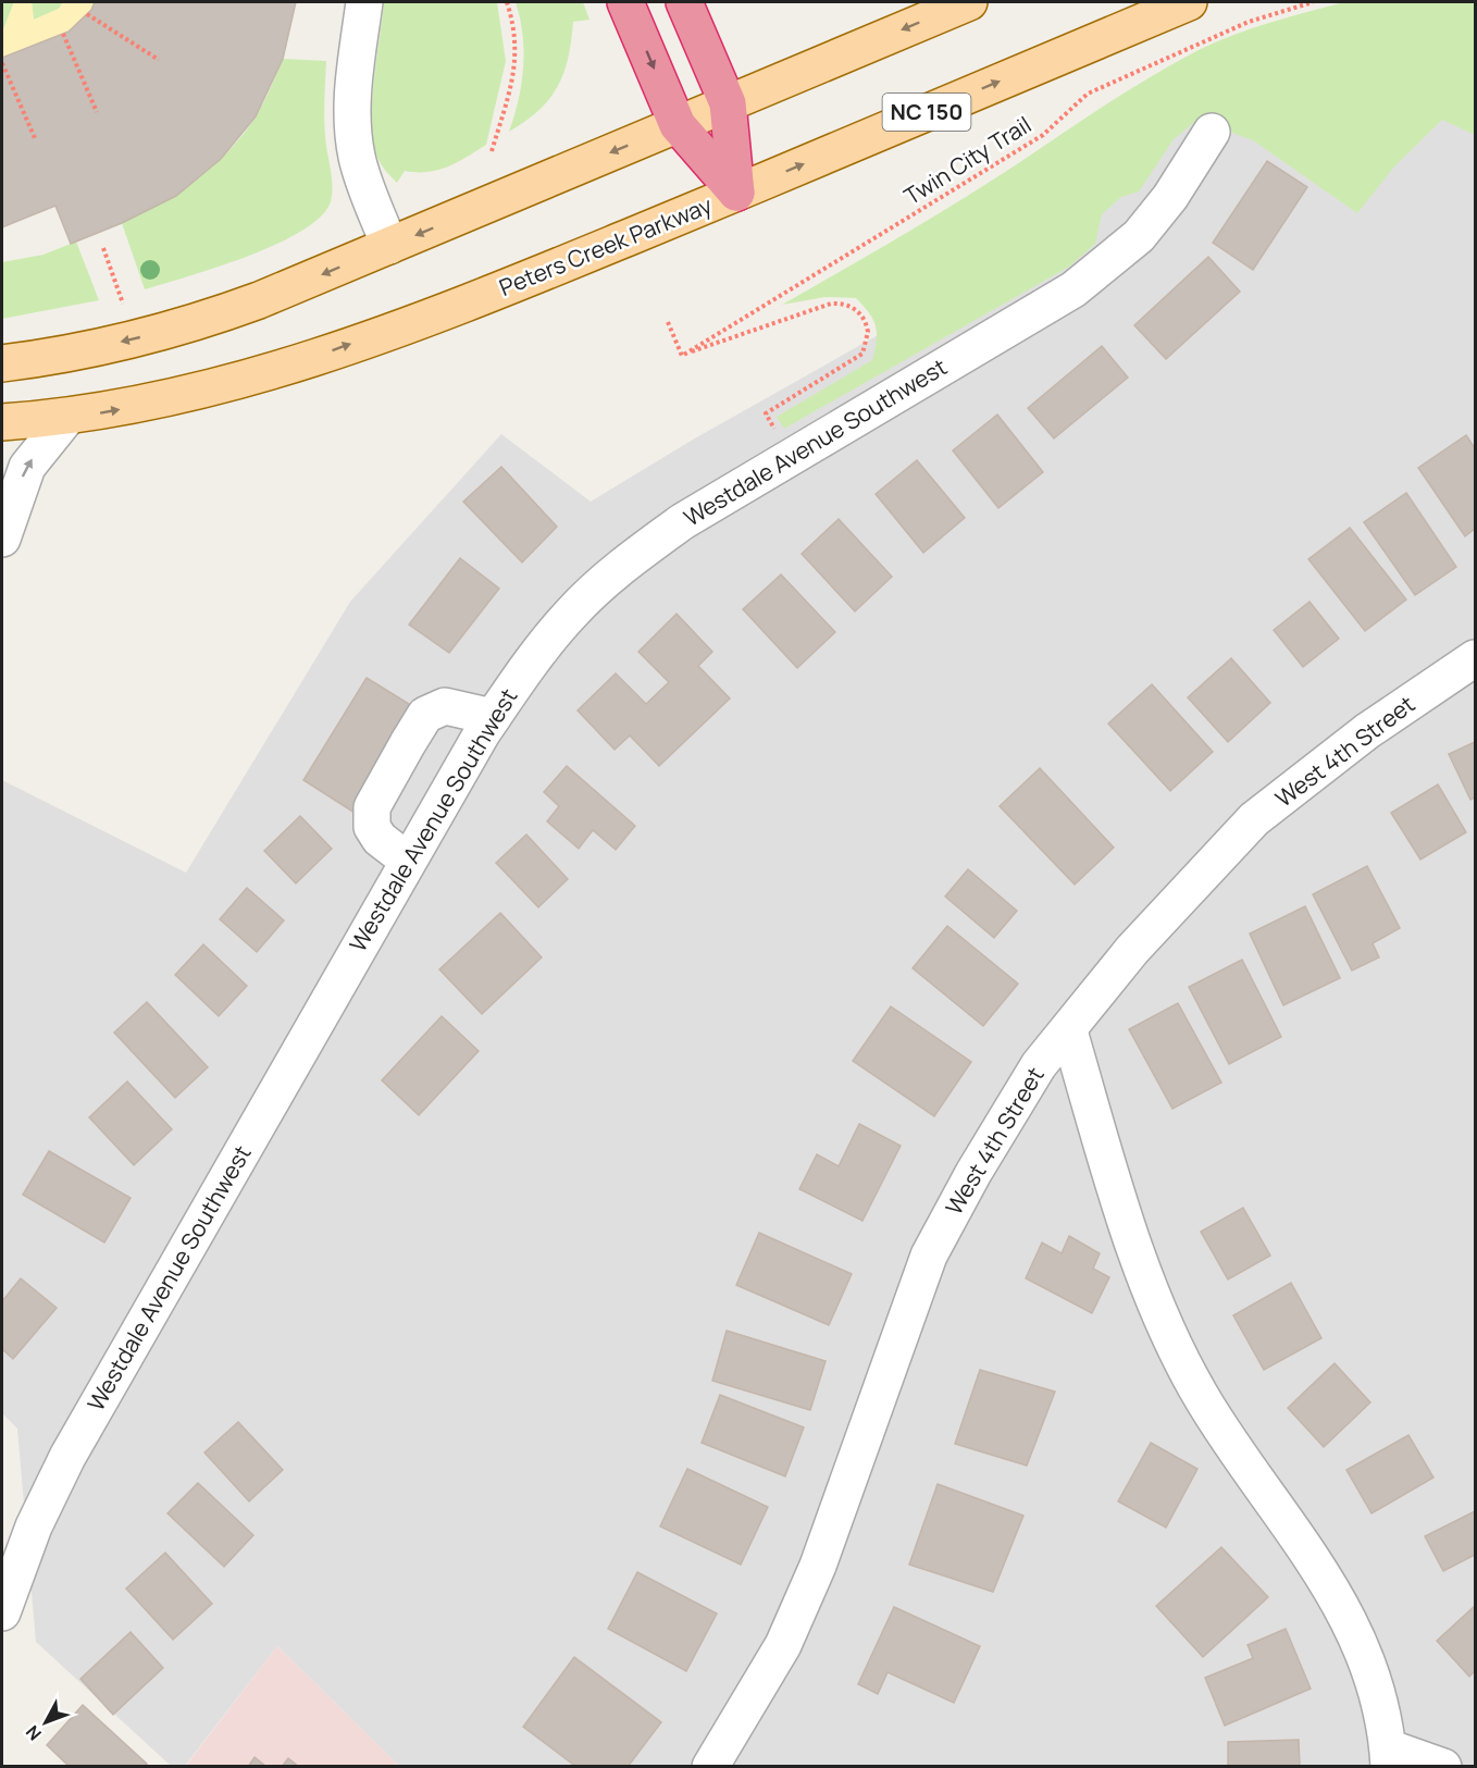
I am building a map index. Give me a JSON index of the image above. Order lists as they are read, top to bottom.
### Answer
{
  "streets": {
    "main road": ["NC 150", "Peters Creek Parkway"],
    "street": ["Westdale Avenue Southwest", "West 4th Street"],
    "path": ["Twin City Trail"]
  },
  "north": "bottom left"
}
